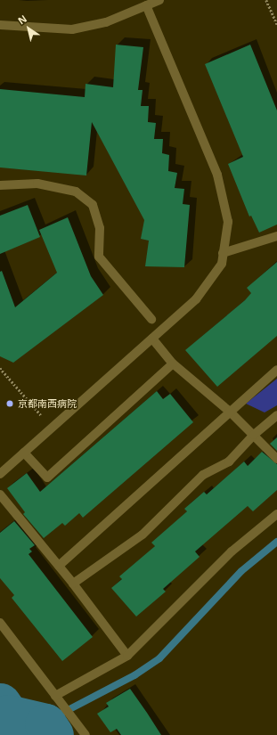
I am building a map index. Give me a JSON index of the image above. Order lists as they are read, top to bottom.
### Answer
{
  "places": ["京都南西病院"],
  "north": "top left"
}
